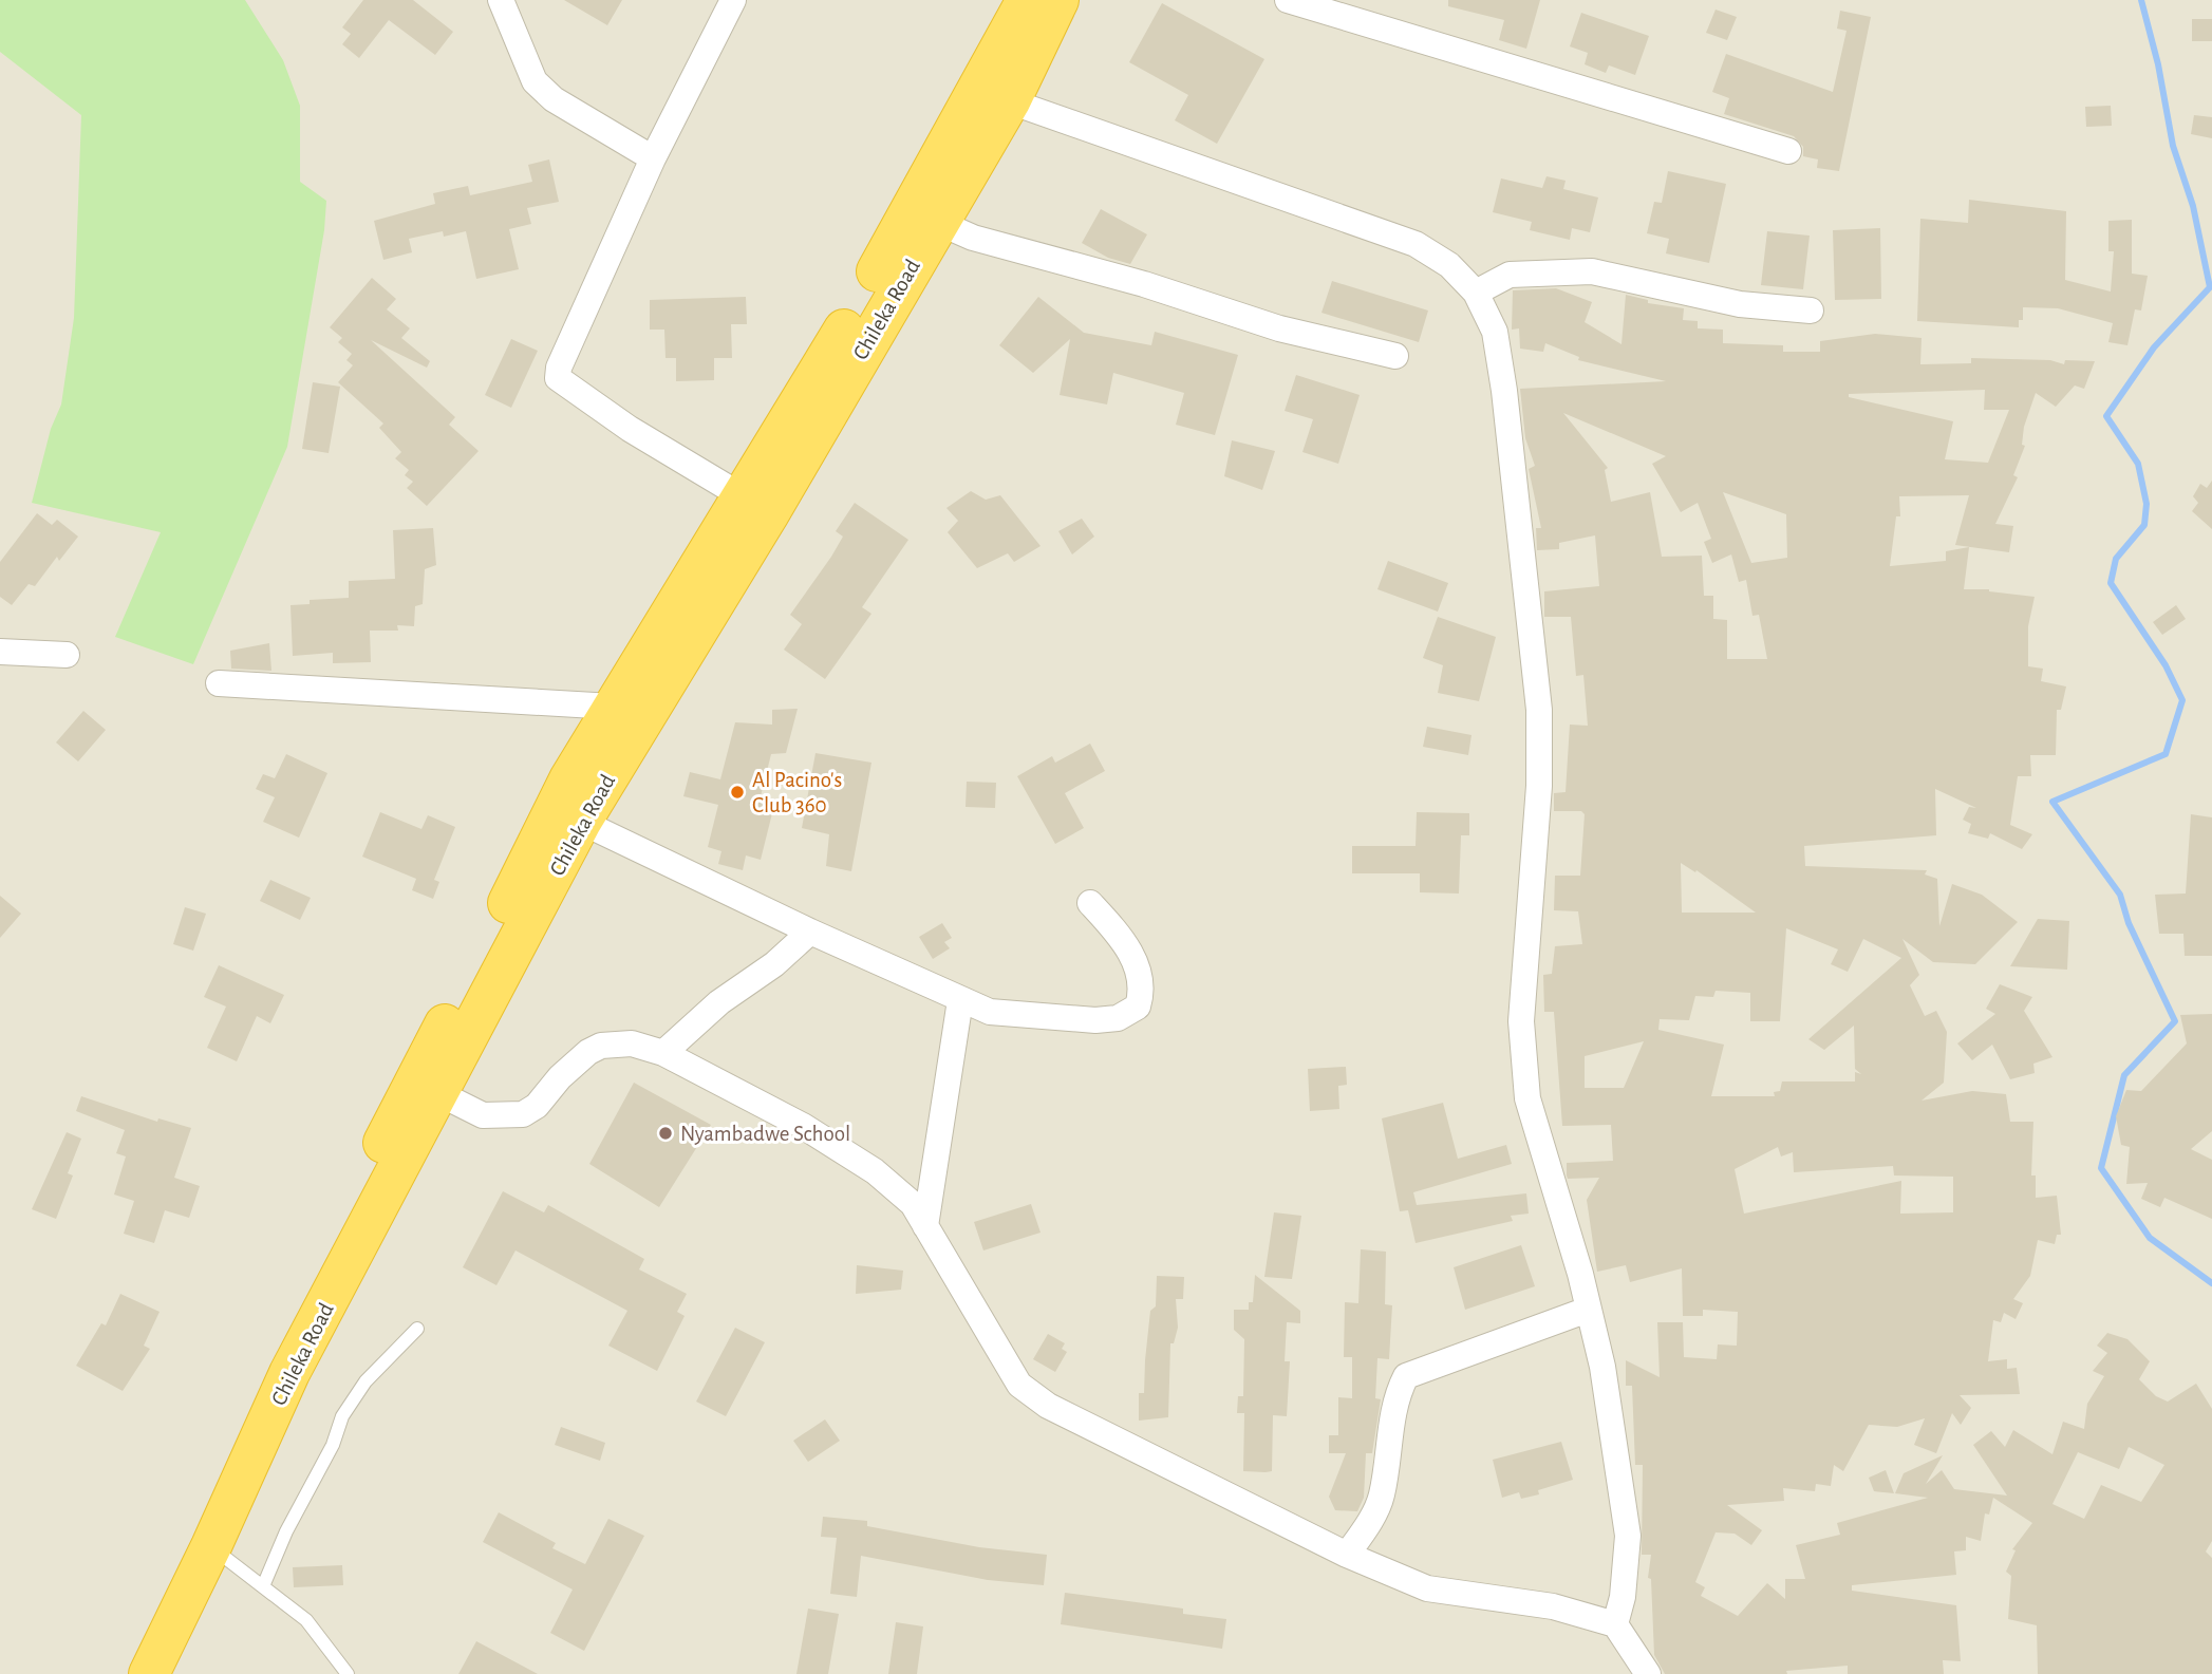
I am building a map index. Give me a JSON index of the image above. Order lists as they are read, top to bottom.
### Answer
{
  "streets": {
    "highway": ["Chileka Road"]
  },
  "places": ["Al Pacino's Club 360", "Nyambadwe School"]
}
